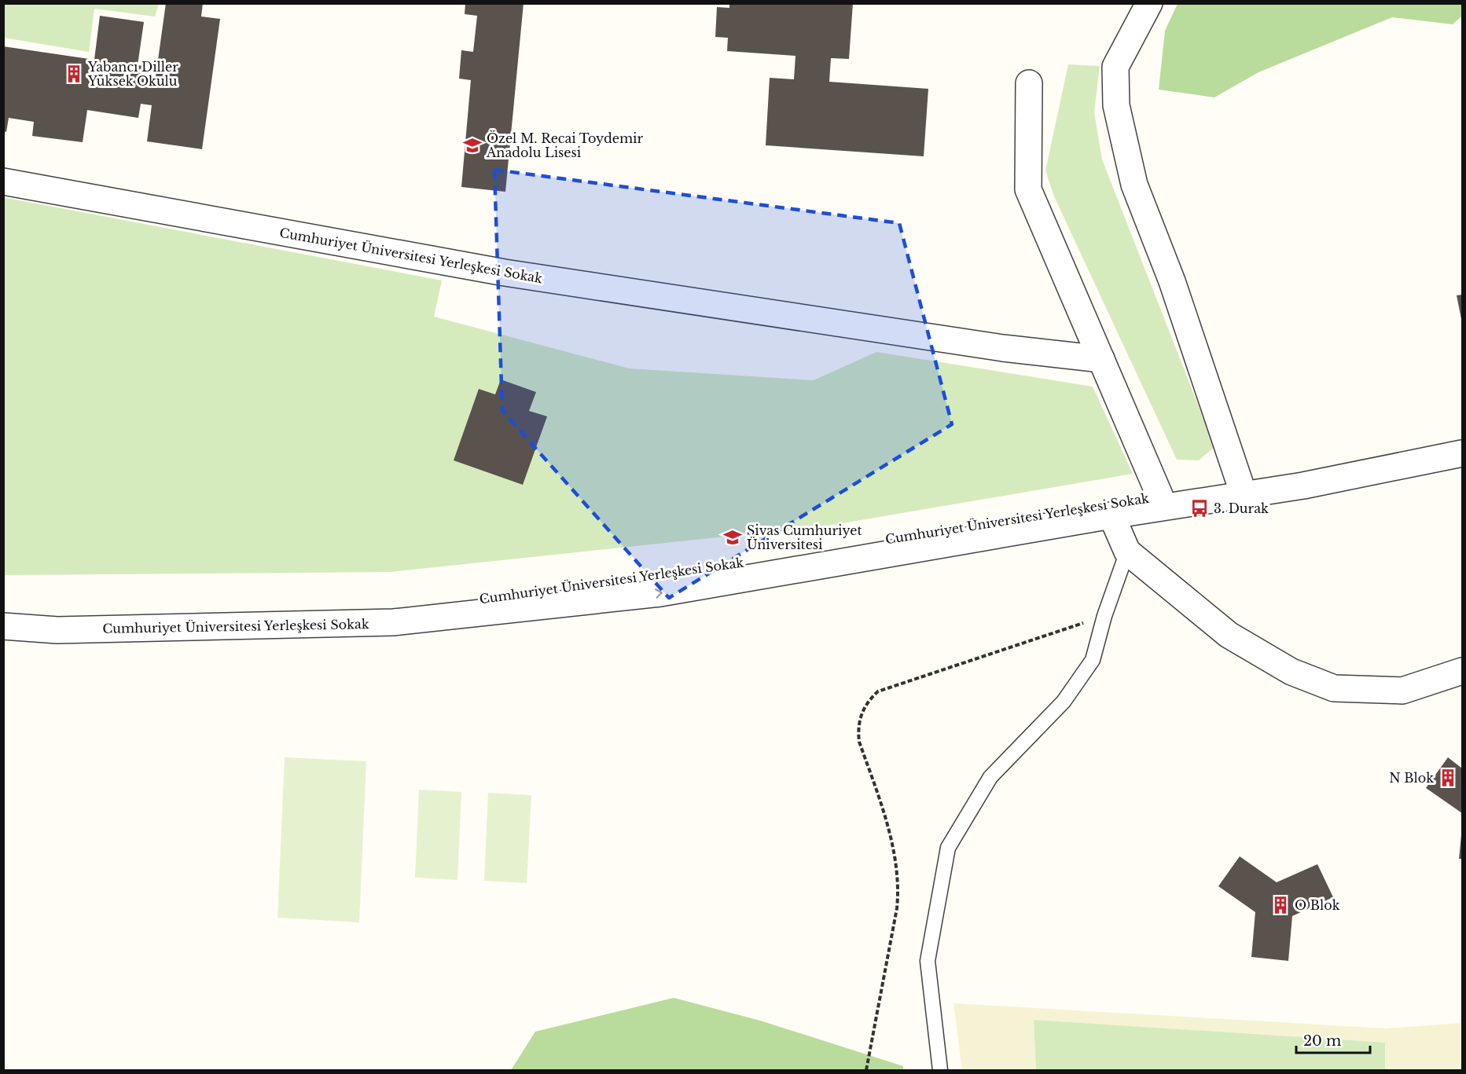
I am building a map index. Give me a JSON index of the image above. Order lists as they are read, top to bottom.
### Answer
{
  "streets": {
    "street": ["Cumhuriyet Üniversitesi Yerleşkesi Sokak"]
  },
  "places": {
    "building": ["Yabancı Diller Yüksek Okulu", "N Blok", "O Blok"],
    "school or university": ["Özel M. Recai Toydemir Anadolu Lisesi", "Sivas Cumhuriyet Üniversitesi"],
    "bus stop": ["3. Durak"]
  },
  "scale_bar": "20 m"
}
